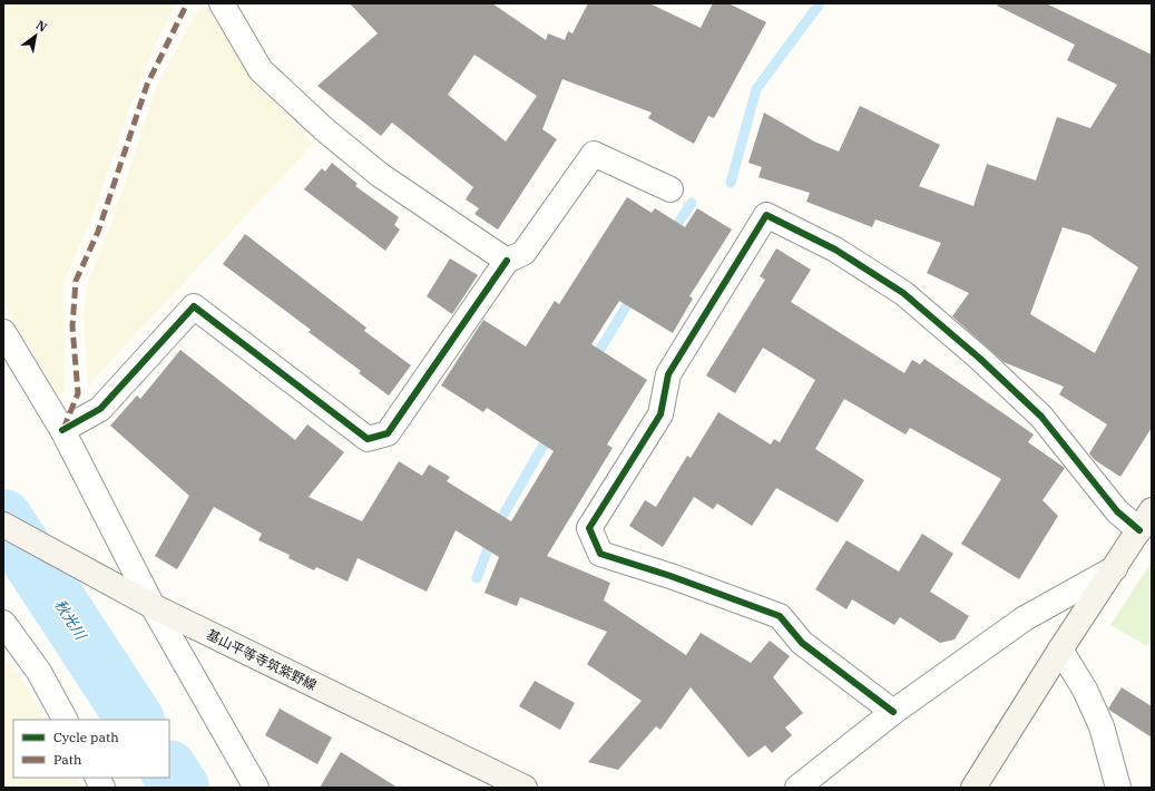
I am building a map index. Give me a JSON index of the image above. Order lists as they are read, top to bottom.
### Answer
{
  "streets": {
    "main road": ["基山平等寺筑紫野線"]
  },
  "water": ["秋光川"],
  "legend": ["Cycle path", "Path"],
  "north": "top right"
}
